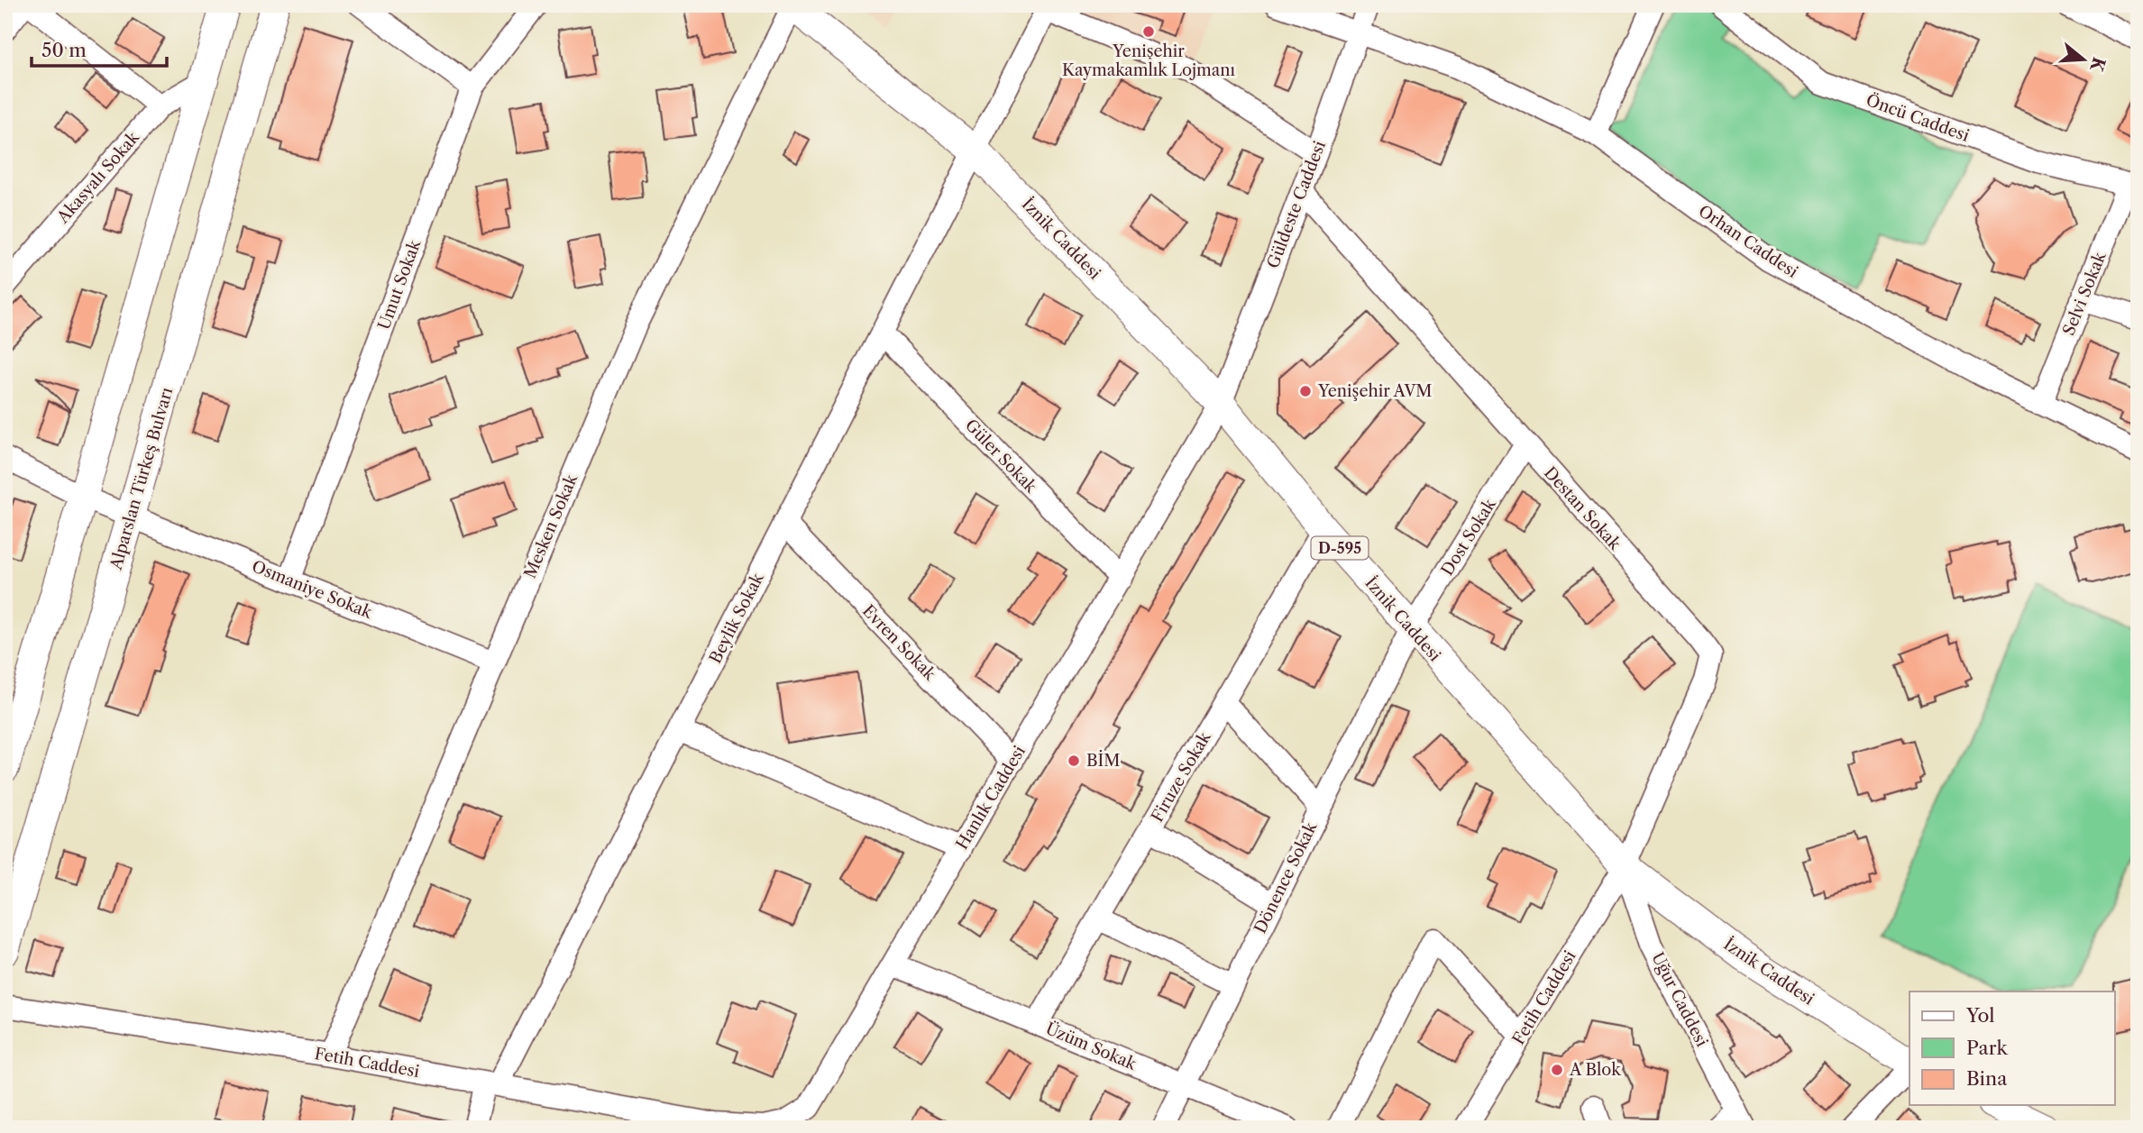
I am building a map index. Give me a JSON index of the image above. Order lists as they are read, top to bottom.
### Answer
{
  "streets": {
    "main road": ["İznik Caddesi", "Alparslan Türkeş Bulvarı", "D-595"],
    "street": [
      "Öncü Caddesi",
      "Akasyalı Sokak",
      "Güldeste Caddesi",
      "Orhan Caddesi",
      "Umut Sokak",
      "Selvi Sokak",
      "Güler Sokak",
      "Destan Sokak",
      "Mesken Sokak",
      "Dost Sokak",
      "Osmaniye Sokak",
      "Beylik Sokak",
      "Evren Sokak",
      "Firuze Sokak",
      "Hanlık Caddesi",
      "Dönence Sokak",
      "Fetih Caddesi",
      "Uğur Caddesi",
      "Üzüm Sokak"
    ]
  },
  "crossings": [
    ["Öncü Caddesi", "Selvi Sokak"],
    ["Güldeste Caddesi", "İznik Caddesi"],
    ["Güldeste Caddesi", "Orhan Caddesi"],
    ["Güldeste Caddesi", "Destan Sokak"],
    ["Güldeste Caddesi", "Hanlık Caddesi"],
    ["İznik Caddesi", "Destan Sokak"],
    ["İznik Caddesi", "Mesken Sokak"],
    ["İznik Caddesi", "Dost Sokak"],
    ["İznik Caddesi", "Beylik Sokak"],
    ["İznik Caddesi", "Firuze Sokak"],
    ["İznik Caddesi", "Hanlık Caddesi"],
    ["İznik Caddesi", "Dönence Sokak"],
    ["İznik Caddesi", "Fetih Caddesi"],
    ["İznik Caddesi", "Uğur Caddesi"],
    ["Orhan Caddesi", "Selvi Sokak"],
    ["Umut Sokak", "Osmaniye Sokak"],
    ["Güler Sokak", "Beylik Sokak"],
    ["Güler Sokak", "Hanlık Caddesi"],
    ["Alparslan Türkeş Bulvarı", "Osmaniye Sokak"],
    ["Destan Sokak", "Dost Sokak"],
    ["Destan Sokak", "Fetih Caddesi"],
    ["Destan Sokak", "Uğur Caddesi"],
    ["Mesken Sokak", "Osmaniye Sokak"],
    ["Mesken Sokak", "Fetih Caddesi"],
    ["Dost Sokak", "Dönence Sokak"],
    ["Beylik Sokak", "Evren Sokak"],
    ["Beylik Sokak", "Fetih Caddesi"],
    ["Evren Sokak", "Hanlık Caddesi"],
    ["Firuze Sokak", "Üzüm Sokak"],
    ["Hanlık Caddesi", "Üzüm Sokak"],
    ["Dönence Sokak", "Üzüm Sokak"],
    ["Fetih Caddesi", "Uğur Caddesi"]
  ],
  "places": [
    "Yenişehir Kaymakamlık Lojmanı",
    "Yenişehir AVM",
    "BİM",
    "A Blok"
  ],
  "legend": ["Yol", "Park", "Bina"],
  "scale_bar": "50 m",
  "north": "right"
}
